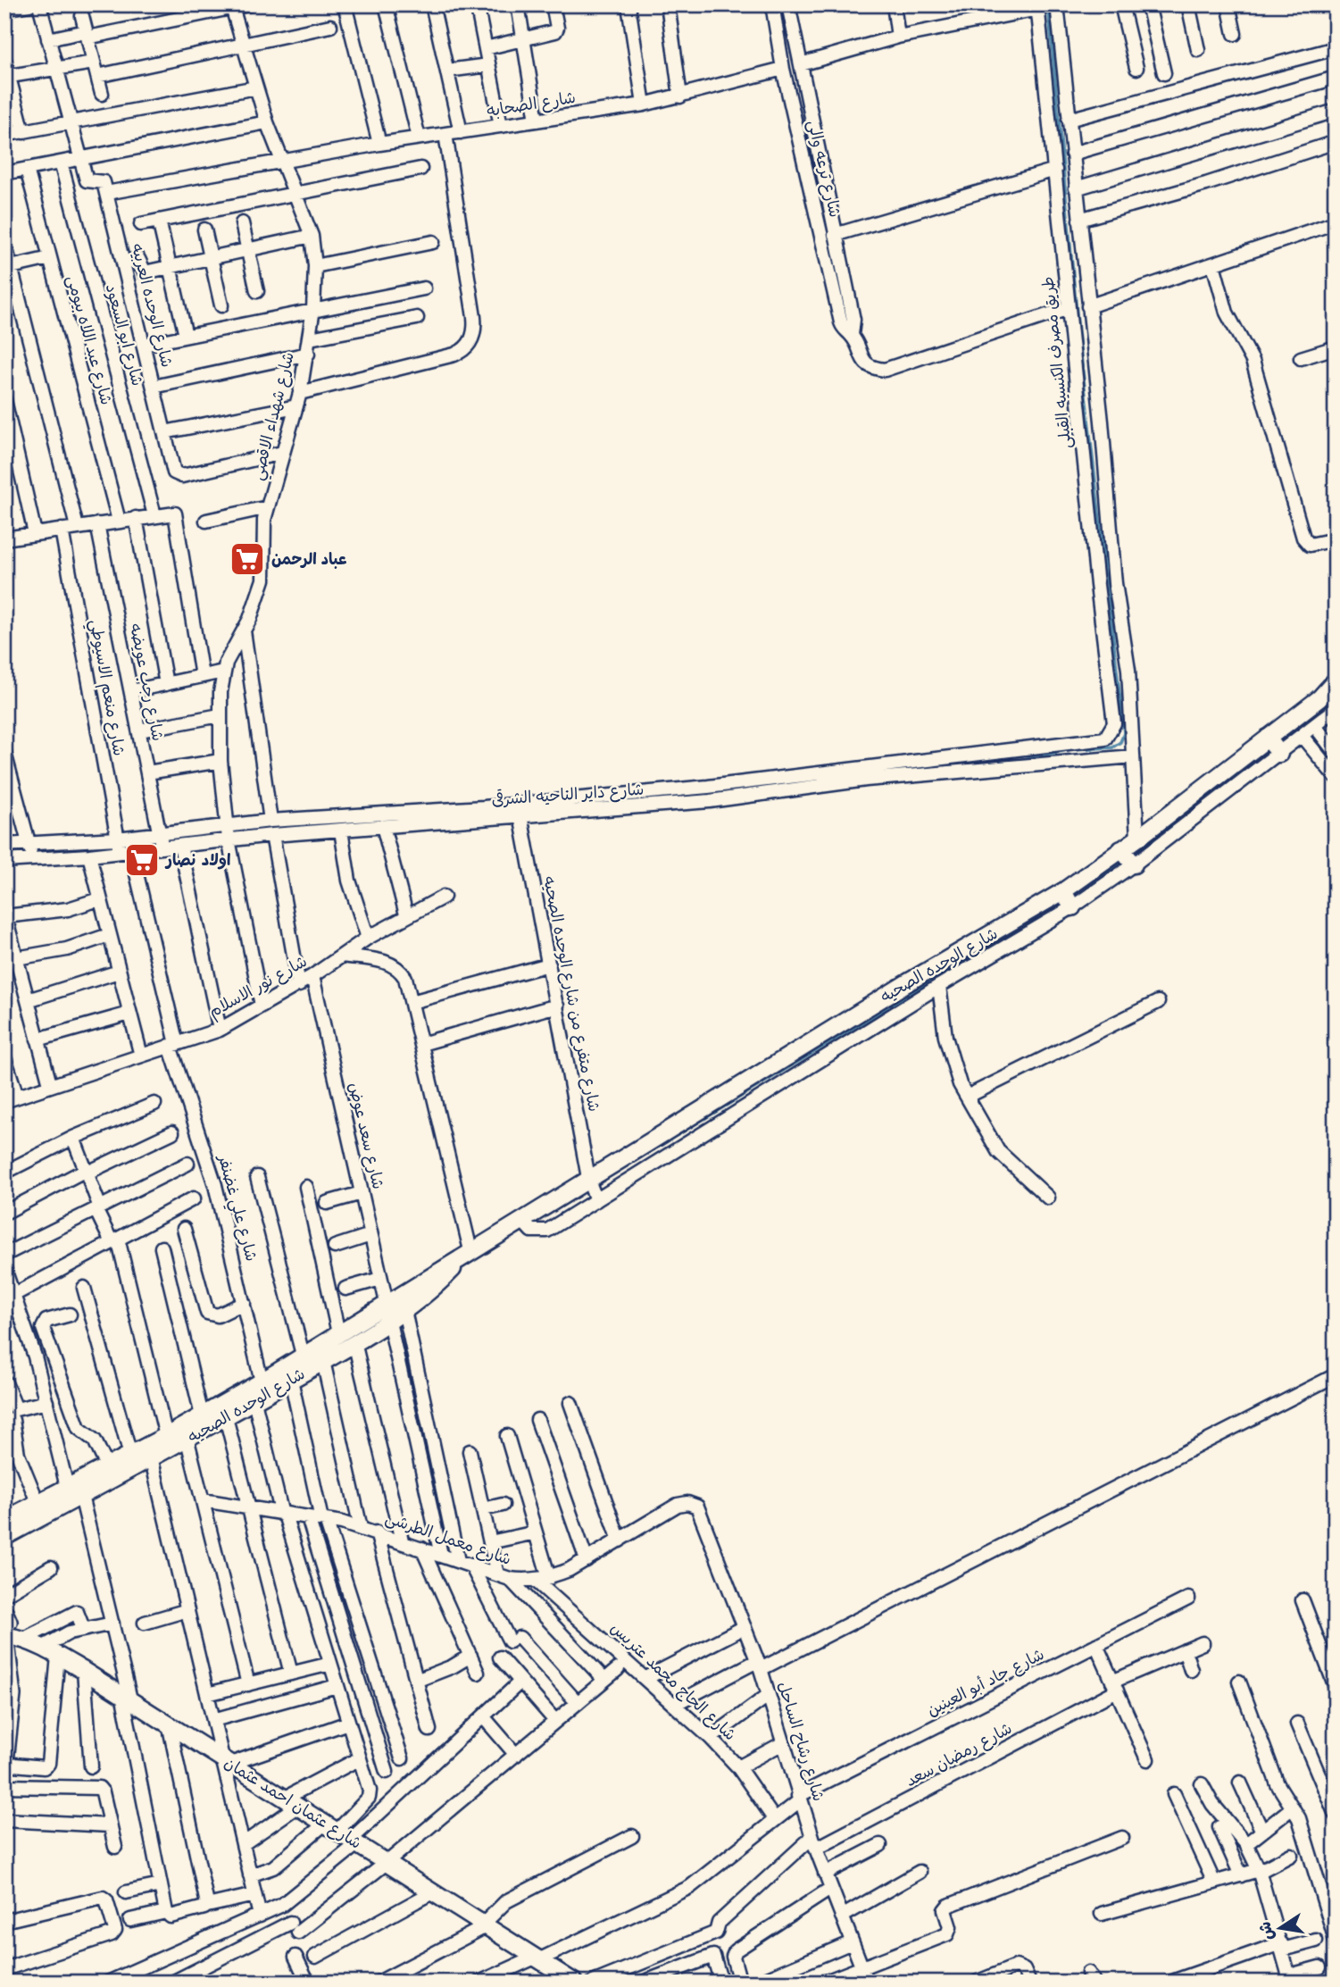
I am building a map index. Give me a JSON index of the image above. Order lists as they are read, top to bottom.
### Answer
{
  "streets": {
    "street": [
      "شارع الصحابه",
      "شارع ترعه والى",
      "شارع الوحده العربيه",
      "شارع ابو السعود",
      "شارع عبد اللاه بيومى",
      "طريق مصرف الكنسيه القبلى",
      "شارع شهداء الاقصي",
      "شارع رجب عويضه",
      "شارع منعم الاسيوطي",
      "شارع داير الناحيه الشرقى",
      "شارع الوحده الصحيه",
      "شارع نور الاسلام",
      "شارع متفرع من شارع الوحده الصحيه",
      "شارع سعد عوض",
      "شارع علي غضنفر",
      "شارع معمل الطرشى",
      "شارع الحاج محمد عتريس",
      "شارع جاد أبو العينين",
      "شارع رشاح الساحل",
      "شارع رمضان سعد",
      "شارع عثمان احمد عثمان"
    ]
  },
  "crossings": [
    ["شارع الصحابه", "شارع ترعه والى"],
    ["شارع الصحابه", "شارع الوحده العربيه"],
    ["شارع الصحابه", "شارع شهداء الاقصي"],
    ["شارع ترعه والى", "طريق مصرف الكنسيه القبلى"],
    ["شارع الوحده العربيه", "شارع شهداء الاقصي"],
    ["طريق مصرف الكنسيه القبلى", "شارع داير الناحيه الشرقى"],
    ["شارع شهداء الاقصي", "شارع داير الناحيه الشرقى"],
    ["شارع شهداء الاقصي", "شارع نور الاسلام"],
    ["شارع رجب عويضه", "شارع داير الناحيه الشرقى"],
    ["شارع منعم الاسيوطي", "شارع داير الناحيه الشرقى"],
    ["شارع منعم الاسيوطي", "شارع علي غضنفر"],
    ["شارع داير الناحيه الشرقى", "شارع متفرع من شارع الوحده الصحيه"],
    ["شارع داير الناحيه الشرقى", "شارع علي غضنفر"],
    ["شارع الوحده الصحيه", "شارع متفرع من شارع الوحده الصحيه"],
    ["شارع الوحده الصحيه", "شارع سعد عوض"],
    ["شارع الوحده الصحيه", "شارع علي غضنفر"],
    ["شارع نور الاسلام", "شارع سعد عوض"],
    ["شارع نور الاسلام", "شارع علي غضنفر"],
    ["شارع علي غضنفر", "شارع معمل الطرشى"],
    ["شارع معمل الطرشى", "شارع الحاج محمد عتريس"],
    ["شارع الحاج محمد عتريس", "شارع جاد أبو العينين"],
    ["شارع جاد أبو العينين", "شارع رشاح الساحل"],
    ["شارع جاد أبو العينين", "شارع عثمان احمد عثمان"],
    ["شارع رشاح الساحل", "شارع رمضان سعد"]
  ],
  "places": {
    "supermarket": ["عباد الرحمن", "اولاد نصار"]
  },
  "north": "left"
}
